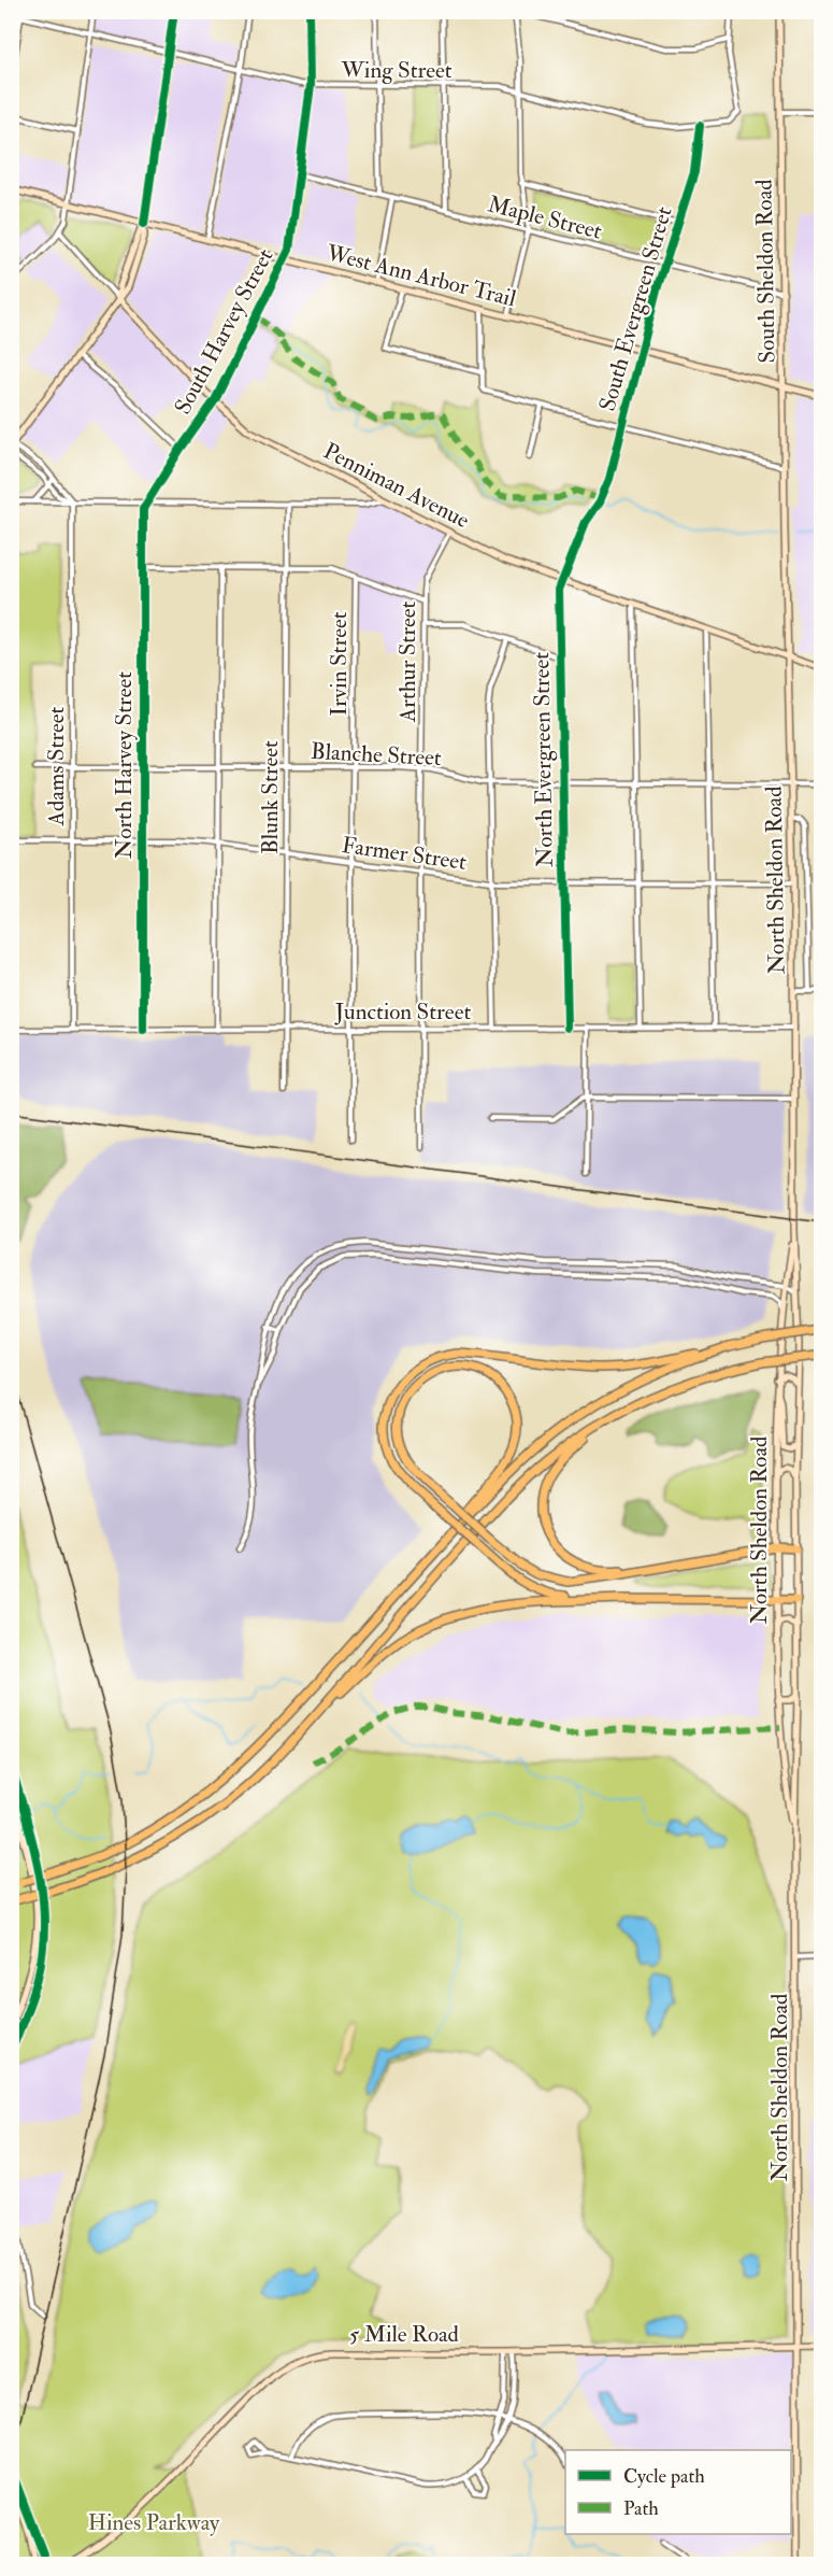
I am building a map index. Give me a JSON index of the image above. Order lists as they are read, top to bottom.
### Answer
{
  "streets": {
    "main road": [
      "South Sheldon Road",
      "West Ann Arbor Trail",
      "South Harvey Street",
      "Penniman Avenue",
      "North Sheldon Road",
      "5 Mile Road"
    ],
    "street": [
      "Wing Street",
      "Maple Street",
      "South Evergreen Street",
      "Arthur Street",
      "Irvin Street",
      "Blanche Street",
      "North Evergreen Street",
      "North Harvey Street",
      "Adams Street",
      "Blunk Street",
      "Farmer Street",
      "Junction Street"
    ]
  },
  "crossings": [
    ["Wing Street", "South Evergreen Street"],
    ["Wing Street", "South Harvey Street"],
    ["Maple Street", "South Sheldon Road"],
    ["Maple Street", "South Evergreen Street"],
    ["Maple Street", "South Harvey Street"],
    ["South Sheldon Road", "West Ann Arbor Trail"],
    ["South Sheldon Road", "North Sheldon Road"],
    ["West Ann Arbor Trail", "South Evergreen Street"],
    ["West Ann Arbor Trail", "South Harvey Street"],
    ["South Evergreen Street", "North Evergreen Street"],
    ["South Harvey Street", "Penniman Avenue"],
    ["South Harvey Street", "North Harvey Street"],
    ["Penniman Avenue", "Arthur Street"],
    ["Penniman Avenue", "North Evergreen Street"],
    ["Penniman Avenue", "North Sheldon Road"],
    ["Arthur Street", "Blanche Street"],
    ["Arthur Street", "Farmer Street"],
    ["Arthur Street", "Junction Street"],
    ["Irvin Street", "Blanche Street"],
    ["Irvin Street", "Farmer Street"],
    ["Irvin Street", "Junction Street"],
    ["Blanche Street", "North Evergreen Street"],
    ["Blanche Street", "North Harvey Street"],
    ["Blanche Street", "Adams Street"],
    ["Blanche Street", "Blunk Street"],
    ["Blanche Street", "North Sheldon Road"],
    ["North Evergreen Street", "Farmer Street"],
    ["North Evergreen Street", "Junction Street"],
    ["North Harvey Street", "Farmer Street"],
    ["North Harvey Street", "Junction Street"],
    ["Adams Street", "Farmer Street"],
    ["Adams Street", "Junction Street"],
    ["Blunk Street", "Farmer Street"],
    ["Blunk Street", "Junction Street"],
    ["Farmer Street", "North Sheldon Road"],
    ["North Sheldon Road", "Junction Street"],
    ["North Sheldon Road", "5 Mile Road"]
  ],
  "parks": ["Hines Parkway"],
  "legend": ["Cycle path", "Path"]
}
